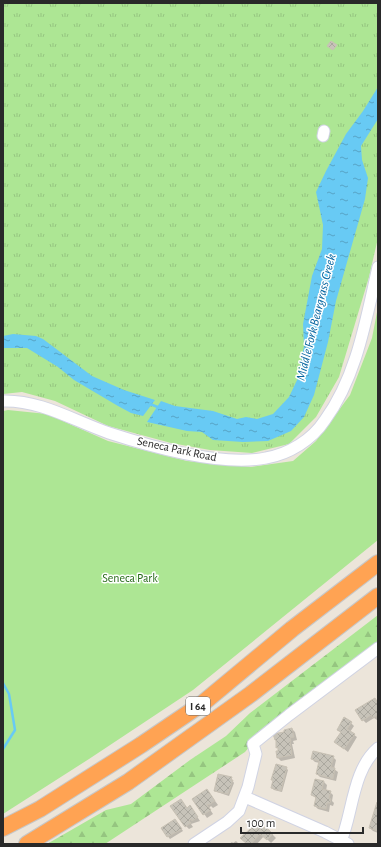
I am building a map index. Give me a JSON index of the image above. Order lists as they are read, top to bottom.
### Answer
{
  "streets": {
    "highway": ["I 64"],
    "street": ["Seneca Park Road"]
  },
  "water": ["Middle Fork Beargrass Creek"],
  "parks": ["Seneca Park"],
  "scale_bar": "100 m"
}
